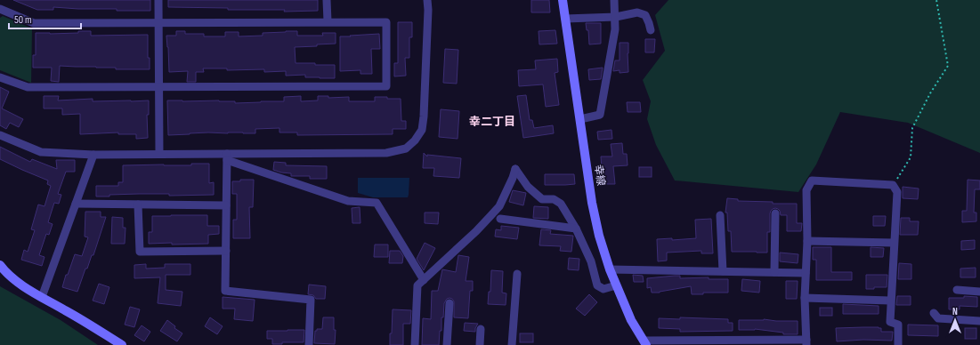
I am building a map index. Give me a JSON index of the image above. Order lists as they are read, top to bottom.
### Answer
{
  "streets": {
    "street": ["幸線"]
  },
  "districts": ["幸二丁目"],
  "scale_bar": "50 m",
  "north": "top"
}
